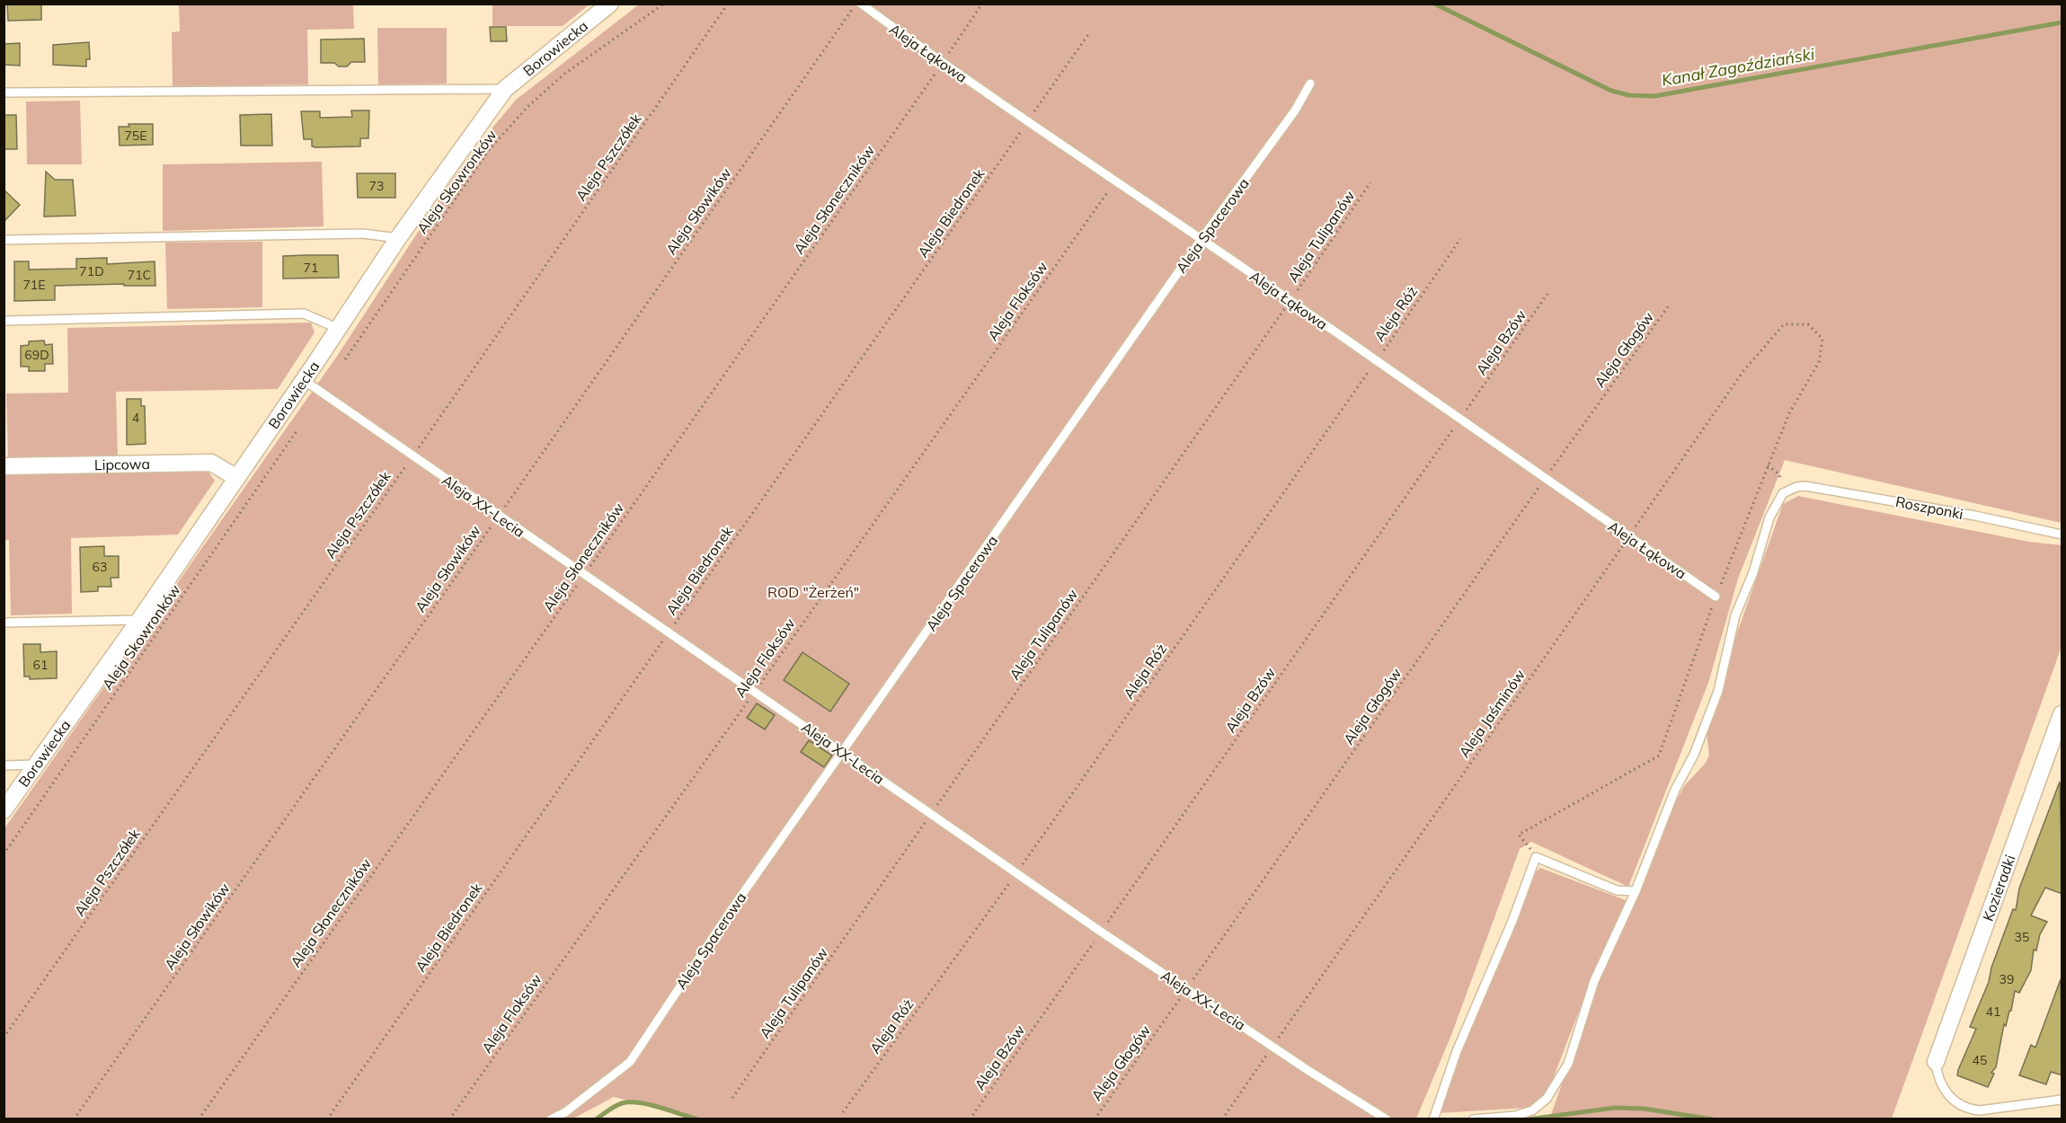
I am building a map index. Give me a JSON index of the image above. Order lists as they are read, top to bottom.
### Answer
{
  "streets": {
    "street": ["Borowiecka", "Lipcowa", "Kozieradki"],
    "lane": [
      "Aleja Łąkowa",
      "Aleja Spacerowa",
      "Aleja XX-Lecia",
      "Roszponki"
    ],
    "path": [
      "Aleja Pszczółek",
      "Aleja Skowronków",
      "Aleja Słoneczników",
      "Aleja Słowików",
      "Aleja Biedronek",
      "Aleja Tulipanów",
      "Aleja Floksów",
      "Aleja Róż",
      "Aleja Bzów",
      "Aleja Głogów",
      "Aleja Jaśminów"
    ]
  },
  "crossings": [
    ["Borowiecka", "Lipcowa"],
    ["Borowiecka", "Aleja XX-Lecia"],
    ["Aleja Łąkowa", "Aleja Słoneczników"],
    ["Aleja Łąkowa", "Aleja Biedronek"],
    ["Aleja Łąkowa", "Aleja Spacerowa"],
    ["Aleja Łąkowa", "Aleja Tulipanów"],
    ["Aleja Łąkowa", "Aleja Floksów"],
    ["Aleja Łąkowa", "Aleja Róż"],
    ["Aleja Łąkowa", "Aleja Bzów"],
    ["Aleja Łąkowa", "Aleja Głogów"],
    ["Aleja Łąkowa", "Aleja Jaśminów"],
    ["Aleja Pszczółek", "Aleja XX-Lecia"],
    ["Aleja Słoneczników", "Aleja XX-Lecia"],
    ["Aleja Słowików", "Aleja XX-Lecia"],
    ["Aleja Biedronek", "Aleja XX-Lecia"],
    ["Aleja Spacerowa", "Aleja XX-Lecia"],
    ["Aleja Tulipanów", "Aleja XX-Lecia"],
    ["Aleja Floksów", "Aleja XX-Lecia"],
    ["Aleja Róż", "Aleja XX-Lecia"],
    ["Aleja Bzów", "Aleja XX-Lecia"],
    ["Aleja Głogów", "Aleja XX-Lecia"],
    ["Aleja XX-Lecia", "Aleja Jaśminów"]
  ],
  "water": ["Kanał Zagoździański"],
  "parks": ["ROD \"Żerżeń\""],
  "house_numbers": [
    "75E",
    "73",
    "71",
    "71D",
    "71C",
    "71E",
    "69D",
    "4",
    "63",
    "61",
    "35",
    "39",
    "41",
    "45"
  ]
}
